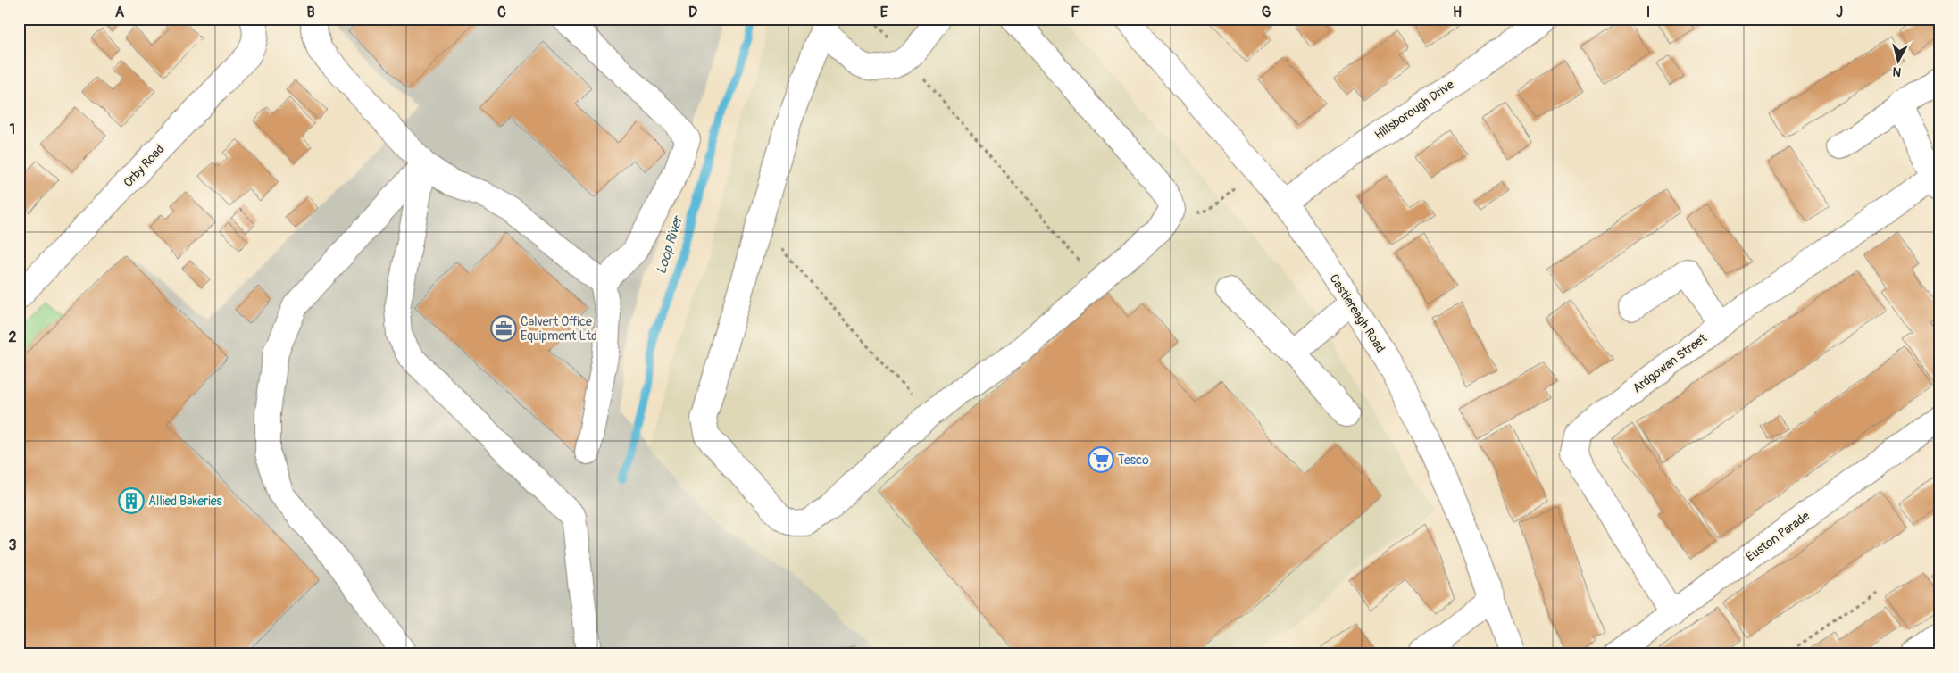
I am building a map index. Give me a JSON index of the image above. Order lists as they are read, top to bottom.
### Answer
{
  "streets": {
    "street": [
      "Hillsborough Drive",
      "Orby Road",
      "Castlereagh Road",
      "Ardgowan Street",
      "Euston Parade"
    ]
  },
  "crossings": [
    ["Hillsborough Drive", "Castlereagh Road"],
    ["Ardgowan Street", "Euston Parade"]
  ],
  "water": ["Loop River"],
  "places": {
    "office": ["Calvert Office Equipment Ltd"],
    "supermarket": ["Tesco"],
    "building": ["Allied Bakeries"]
  },
  "north": "bottom",
  "grid": {
    "columns": [
      "A",
      "B",
      "C",
      "D",
      "E",
      "F",
      "G",
      "H",
      "I",
      "J"
    ],
    "rows": ["1", "2", "3"]
  }
}
